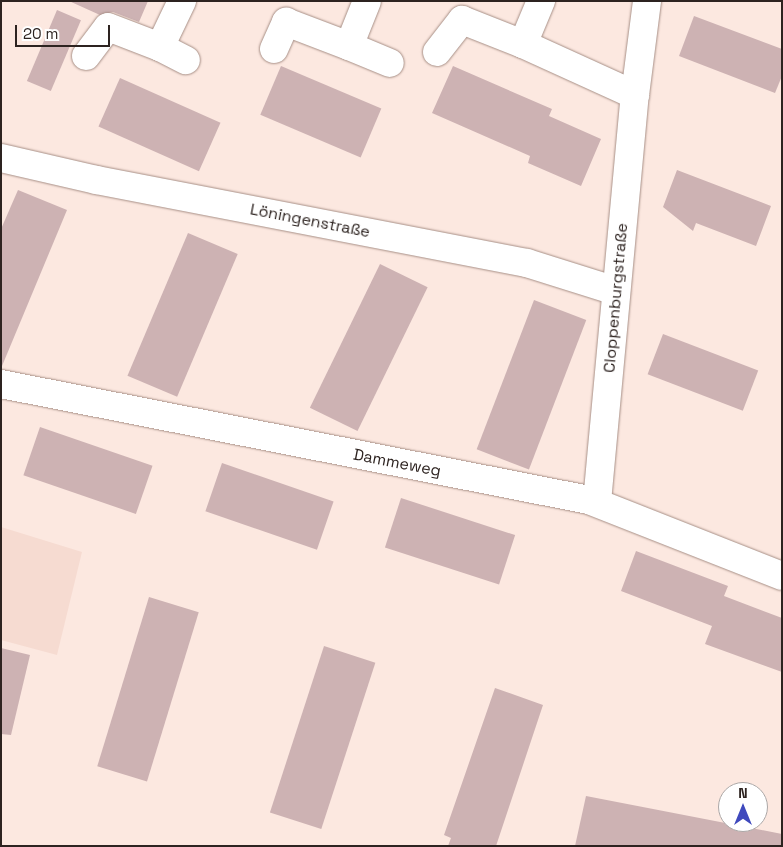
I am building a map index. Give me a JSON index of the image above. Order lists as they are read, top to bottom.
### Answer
{
  "streets": {
    "street": ["Löningenstraße", "Cloppenburgstraße", "Dammeweg"]
  },
  "crossings": [
    ["Löningenstraße", "Cloppenburgstraße"],
    ["Cloppenburgstraße", "Dammeweg"]
  ],
  "scale_bar": "20 m",
  "north": "top"
}
